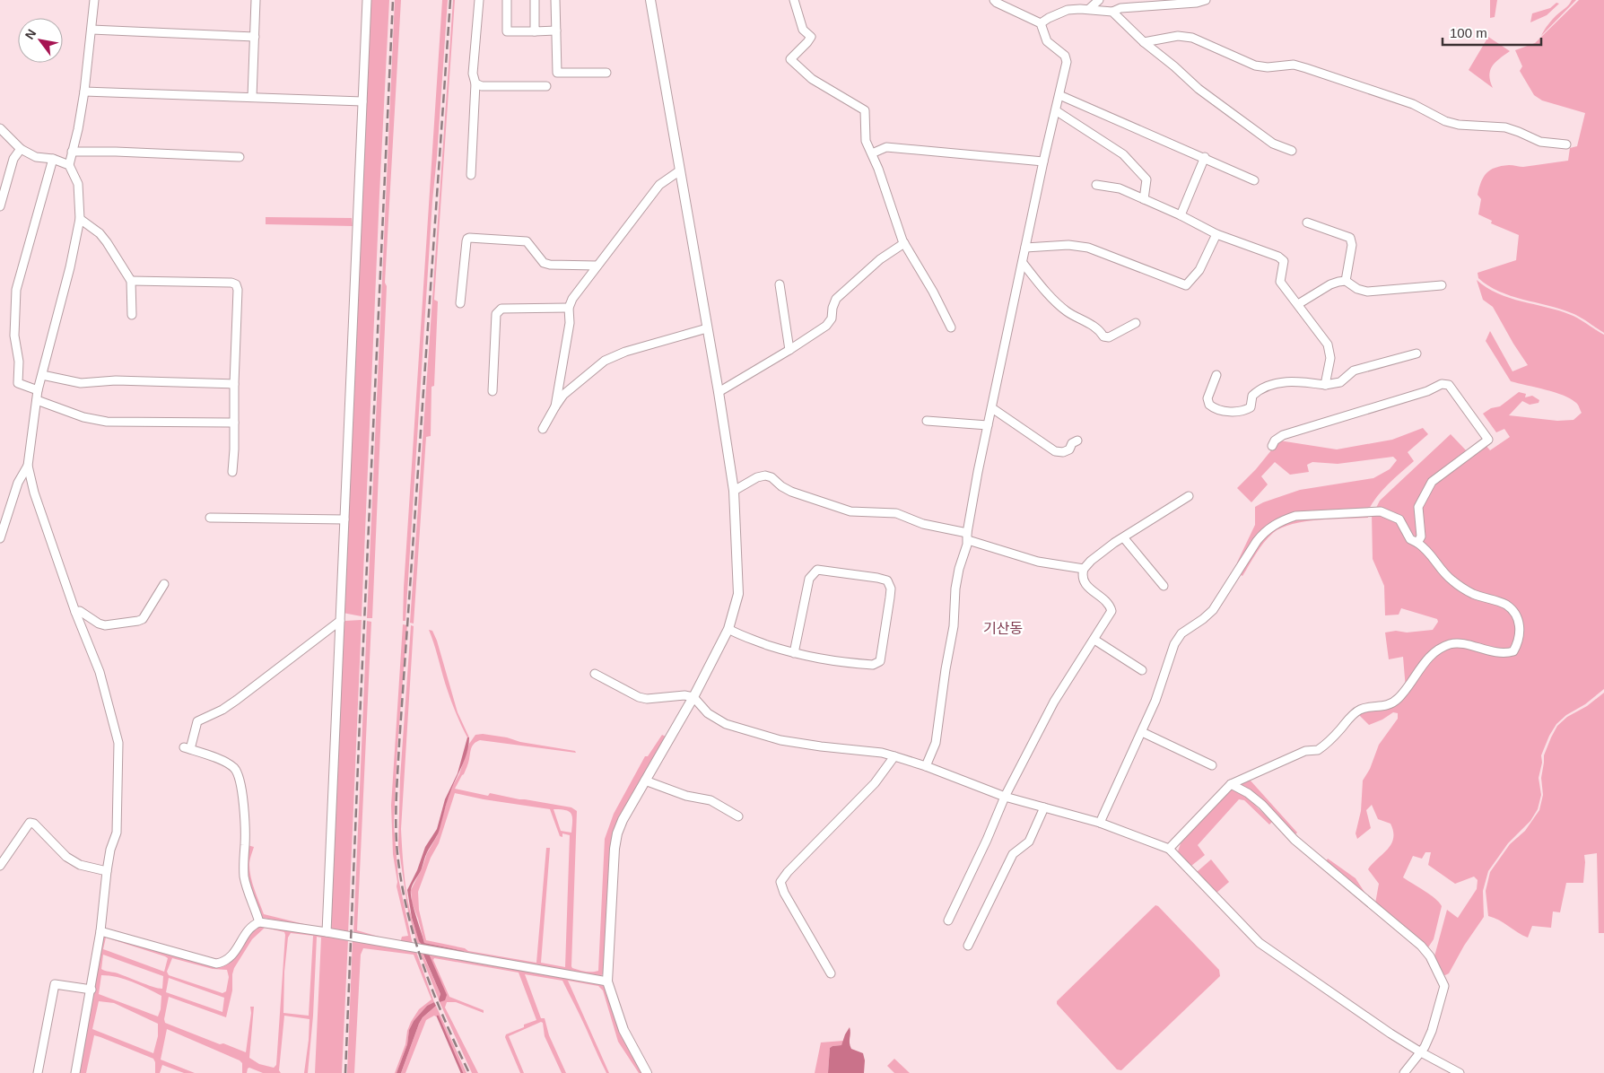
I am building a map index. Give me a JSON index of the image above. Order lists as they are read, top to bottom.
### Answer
{
  "districts": ["기산동"],
  "scale_bar": "100 m",
  "north": "top left"
}
